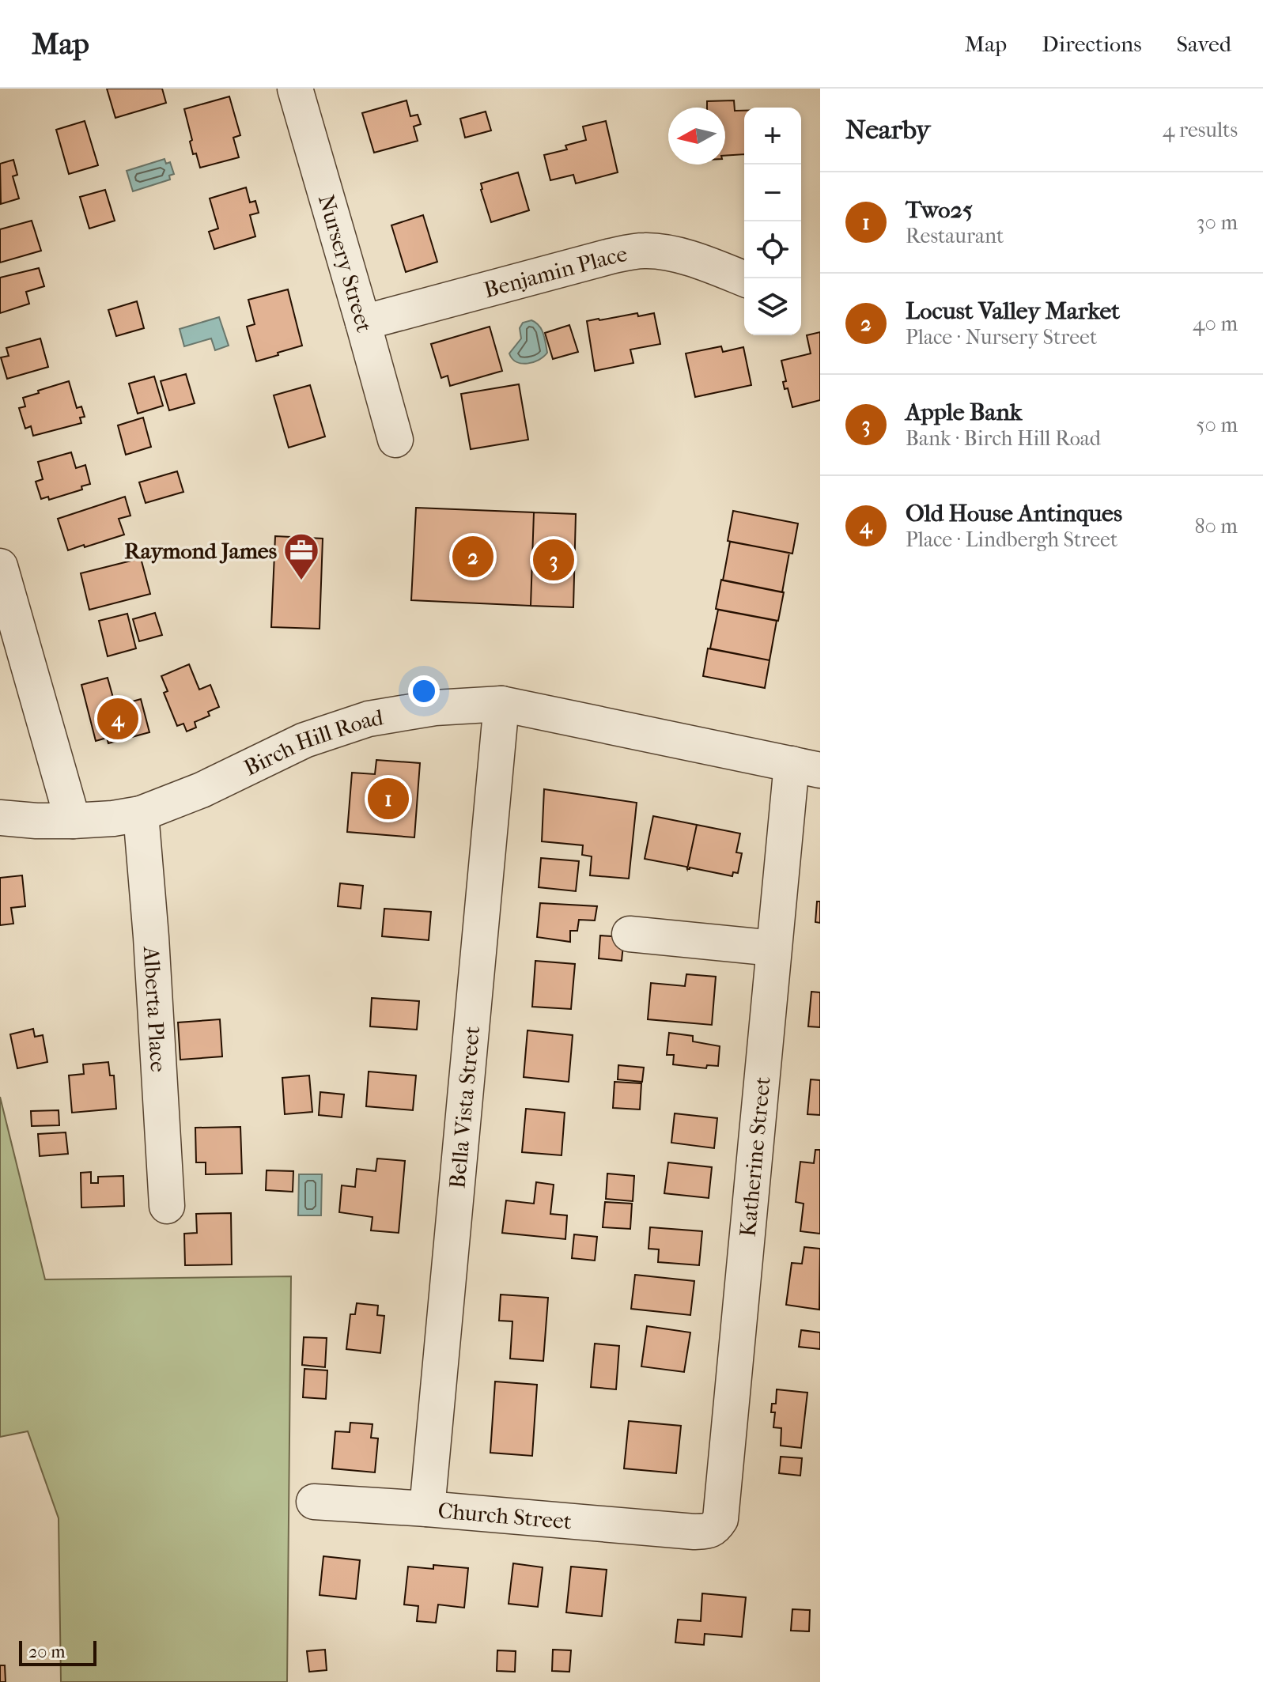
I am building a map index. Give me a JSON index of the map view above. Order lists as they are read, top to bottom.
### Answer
{
  "streets": {
    "street": [
      "Nursery Street",
      "Benjamin Place",
      "Birch Hill Road",
      "Alberta Place",
      "Bella Vista Street",
      "Katherine Street",
      "Church Street"
    ]
  },
  "crossings": [
    ["Nursery Street", "Benjamin Place"],
    ["Birch Hill Road", "Alberta Place"],
    ["Birch Hill Road", "Bella Vista Street"],
    ["Birch Hill Road", "Katherine Street"],
    ["Bella Vista Street", "Church Street"],
    ["Katherine Street", "Church Street"]
  ],
  "places": {
    "office": ["Raymond James"]
  },
  "scale_bar": "20 m",
  "north": "left",
  "page": {
    "header": "Map",
    "nav": ["Map", "Directions", "Saved"],
    "heading": ["Nearby", "4 results"],
    "map_buttons": ["+", "−"],
    "list": [
      {
        "mark": "1",
        "name": "Two25",
        "note": "Restaurant",
        "value": "30 m"
      },
      {
        "mark": "2",
        "name": "Locust Valley Market",
        "note": "Place · Nursery Street",
        "value": "40 m"
      },
      {
        "mark": "3",
        "name": "Apple Bank",
        "note": "Bank · Birch Hill Road",
        "value": "50 m"
      },
      {
        "mark": "4",
        "name": "Old House Antinques",
        "note": "Place · Lindbergh Street",
        "value": "80 m"
      }
    ],
    "pins": [
      "2",
      "3",
      "4",
      "1"
    ],
    "scale": "20 m"
  }
}
